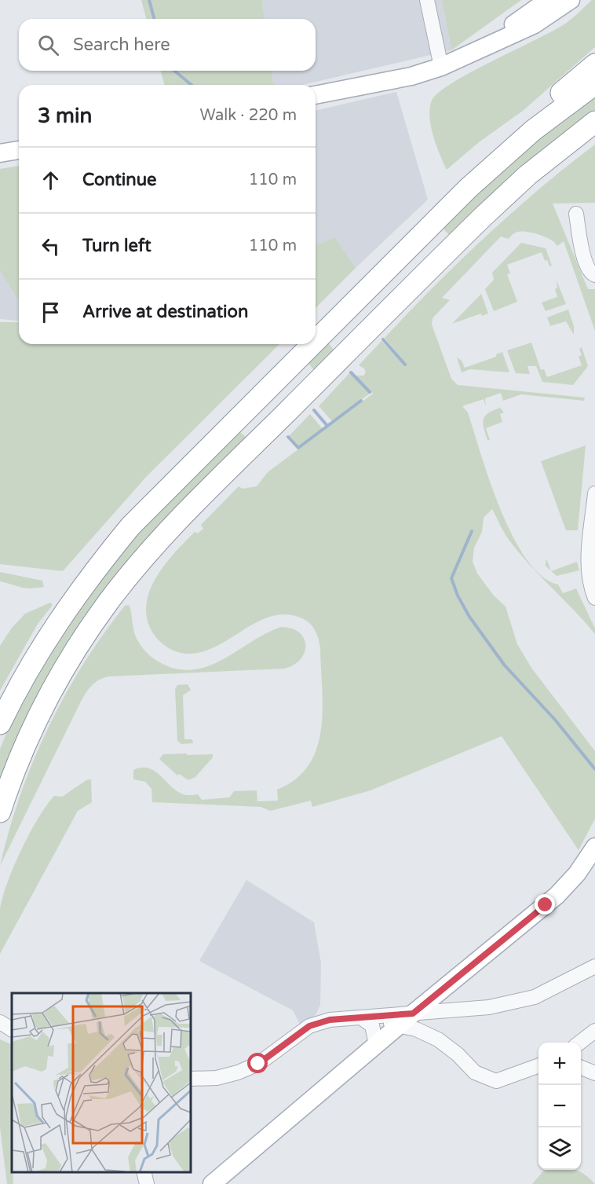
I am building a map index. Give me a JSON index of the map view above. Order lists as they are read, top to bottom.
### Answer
{
  "page": {
    "search": "Search here",
    "heading": ["3 min", "Walk · 220 m"],
    "list": [
      ["Continue", "110 m"],
      ["Turn left", "110 m"],
      "Arrive at destination"
    ],
    "map_buttons": ["+", "−"]
  }
}
